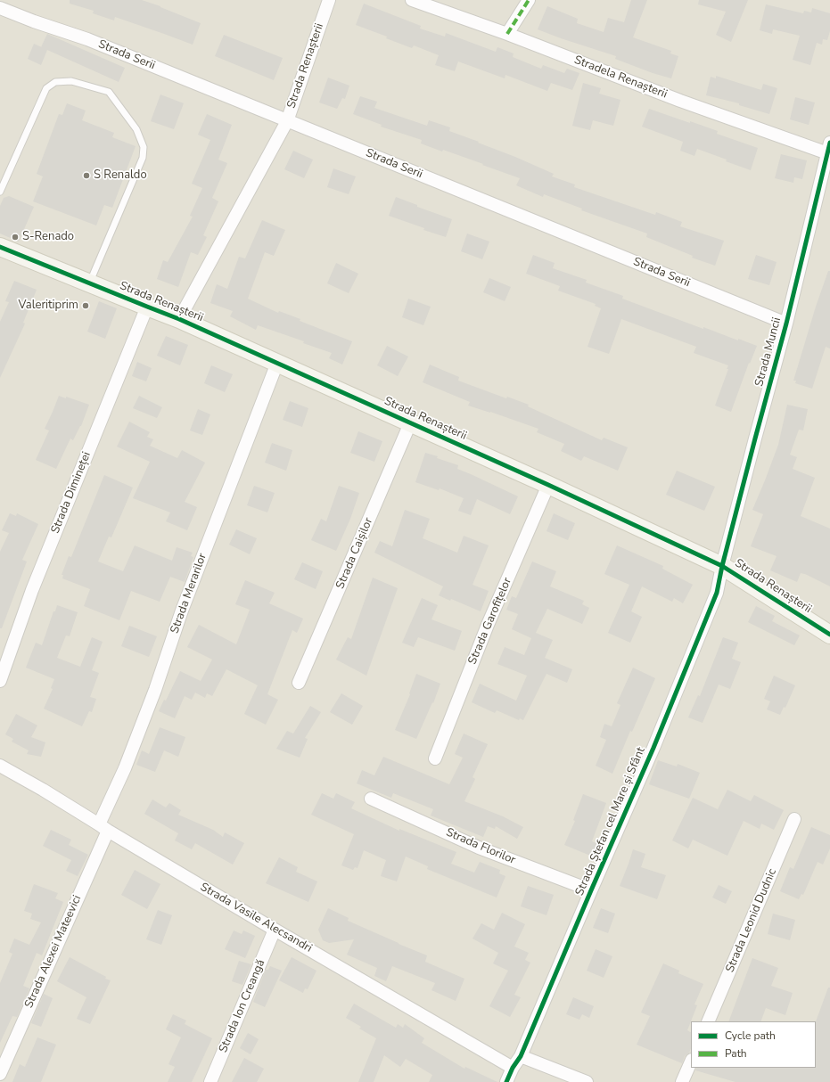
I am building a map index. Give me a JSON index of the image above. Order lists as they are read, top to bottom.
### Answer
{
  "streets": {
    "street": [
      "Strada Serii",
      "Strada Renașterii",
      "Stradela Renașterii",
      "Strada Muncii",
      "Strada Dimineței",
      "Strada Caișilor",
      "Strada Merarilor",
      "Strada Garofițelor",
      "Strada Ștefan cel Mare și Sfânt",
      "Strada Florilor",
      "Strada Vasile Alecsandri",
      "Strada Leonid Dudnic",
      "Strada Alexei Mateevici",
      "Strada Ion Creangă"
    ]
  },
  "crossings": [
    ["Strada Serii", "Strada Renașterii"],
    ["Strada Serii", "Strada Muncii"],
    ["Strada Renașterii", "Strada Muncii"],
    ["Strada Renașterii", "Strada Dimineței"],
    ["Strada Renașterii", "Strada Caișilor"],
    ["Strada Renașterii", "Strada Merarilor"],
    ["Strada Renașterii", "Strada Garofițelor"],
    ["Strada Renașterii", "Strada Ștefan cel Mare și Sfânt"],
    ["Stradela Renașterii", "Strada Muncii"],
    ["Strada Muncii", "Strada Ștefan cel Mare și Sfânt"],
    ["Strada Merarilor", "Strada Vasile Alecsandri"],
    ["Strada Merarilor", "Strada Alexei Mateevici"],
    ["Strada Ștefan cel Mare și Sfânt", "Strada Florilor"],
    ["Strada Ștefan cel Mare și Sfânt", "Strada Vasile Alecsandri"],
    ["Strada Vasile Alecsandri", "Strada Alexei Mateevici"],
    ["Strada Vasile Alecsandri", "Strada Ion Creangă"]
  ],
  "places": ["S Renaldo", "S-Renado", "Valeritiprim"],
  "legend": ["Cycle path", "Path"]
}
